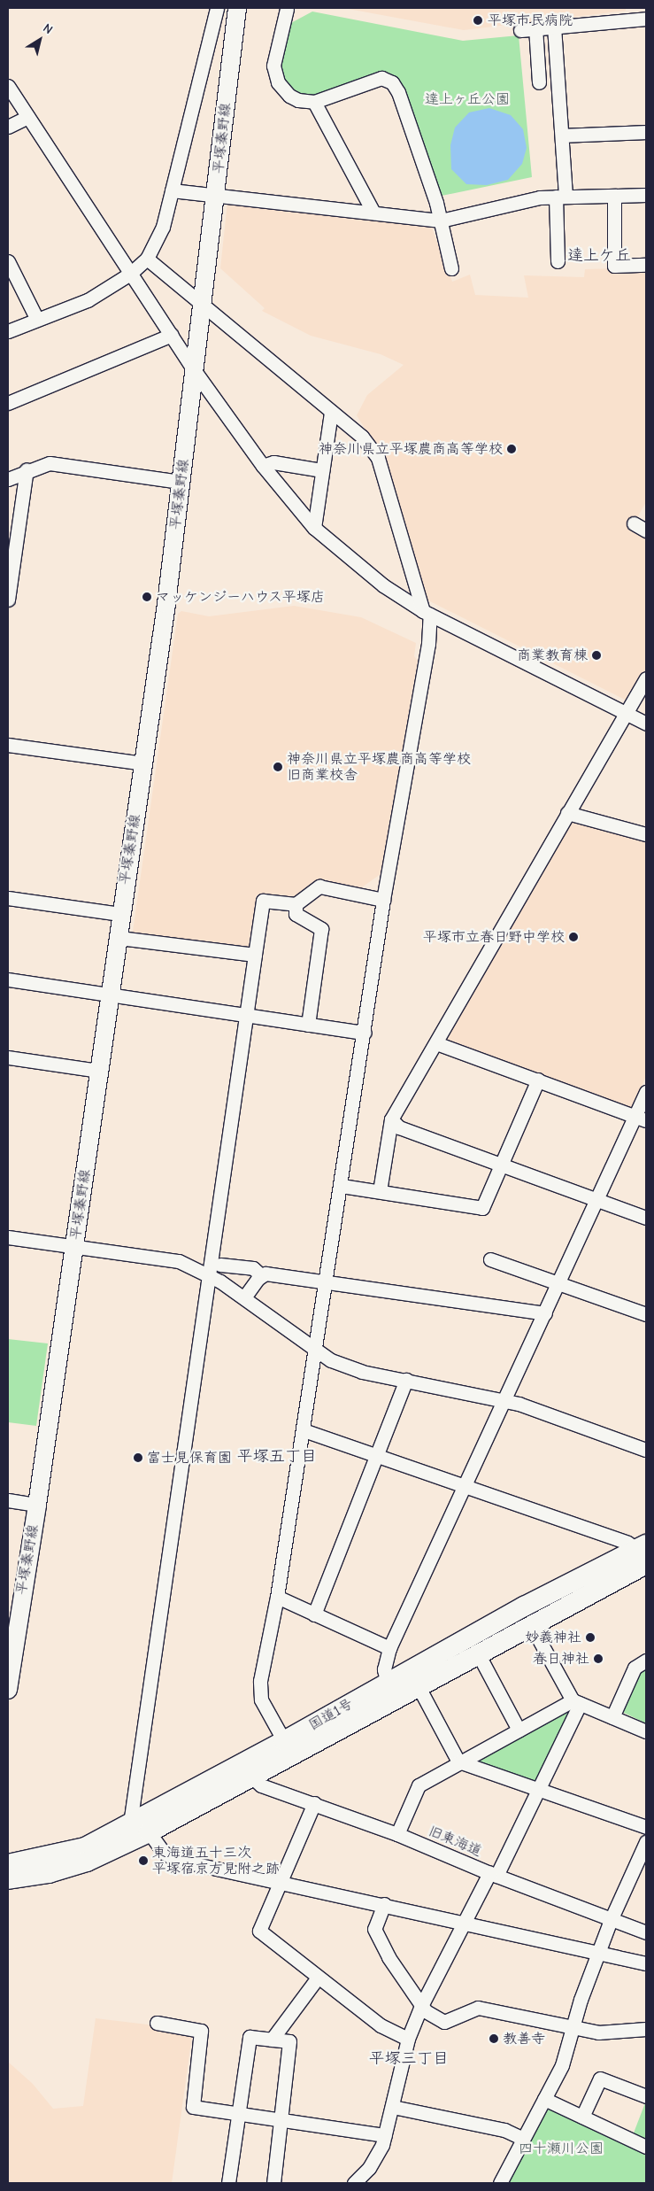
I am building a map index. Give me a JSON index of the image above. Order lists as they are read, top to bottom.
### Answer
{
  "streets": {
    "highway": ["国道1号"],
    "main road": ["平塚秦野線"],
    "street": ["旧東海道"]
  },
  "crossings": [
    ["国道1号", "旧東海道"]
  ],
  "districts": ["達上ケ丘", "平塚五丁目", "平塚三丁目"],
  "parks": ["達上ヶ丘公園", "四十瀬川公園"],
  "places": [
    "平塚市民病院",
    "神奈川県立平塚農商高等学校",
    "マッケンジーハウス平塚店",
    "商業教育棟",
    "神奈川県立平塚農商高等学校 旧商業校舎",
    "平塚市立春日野中学校",
    "富士見保育園",
    "妙義神社",
    "春日神社",
    "東海道五十三次 平塚宿京方見附之跡",
    "教善寺"
  ],
  "north": "top right"
}
